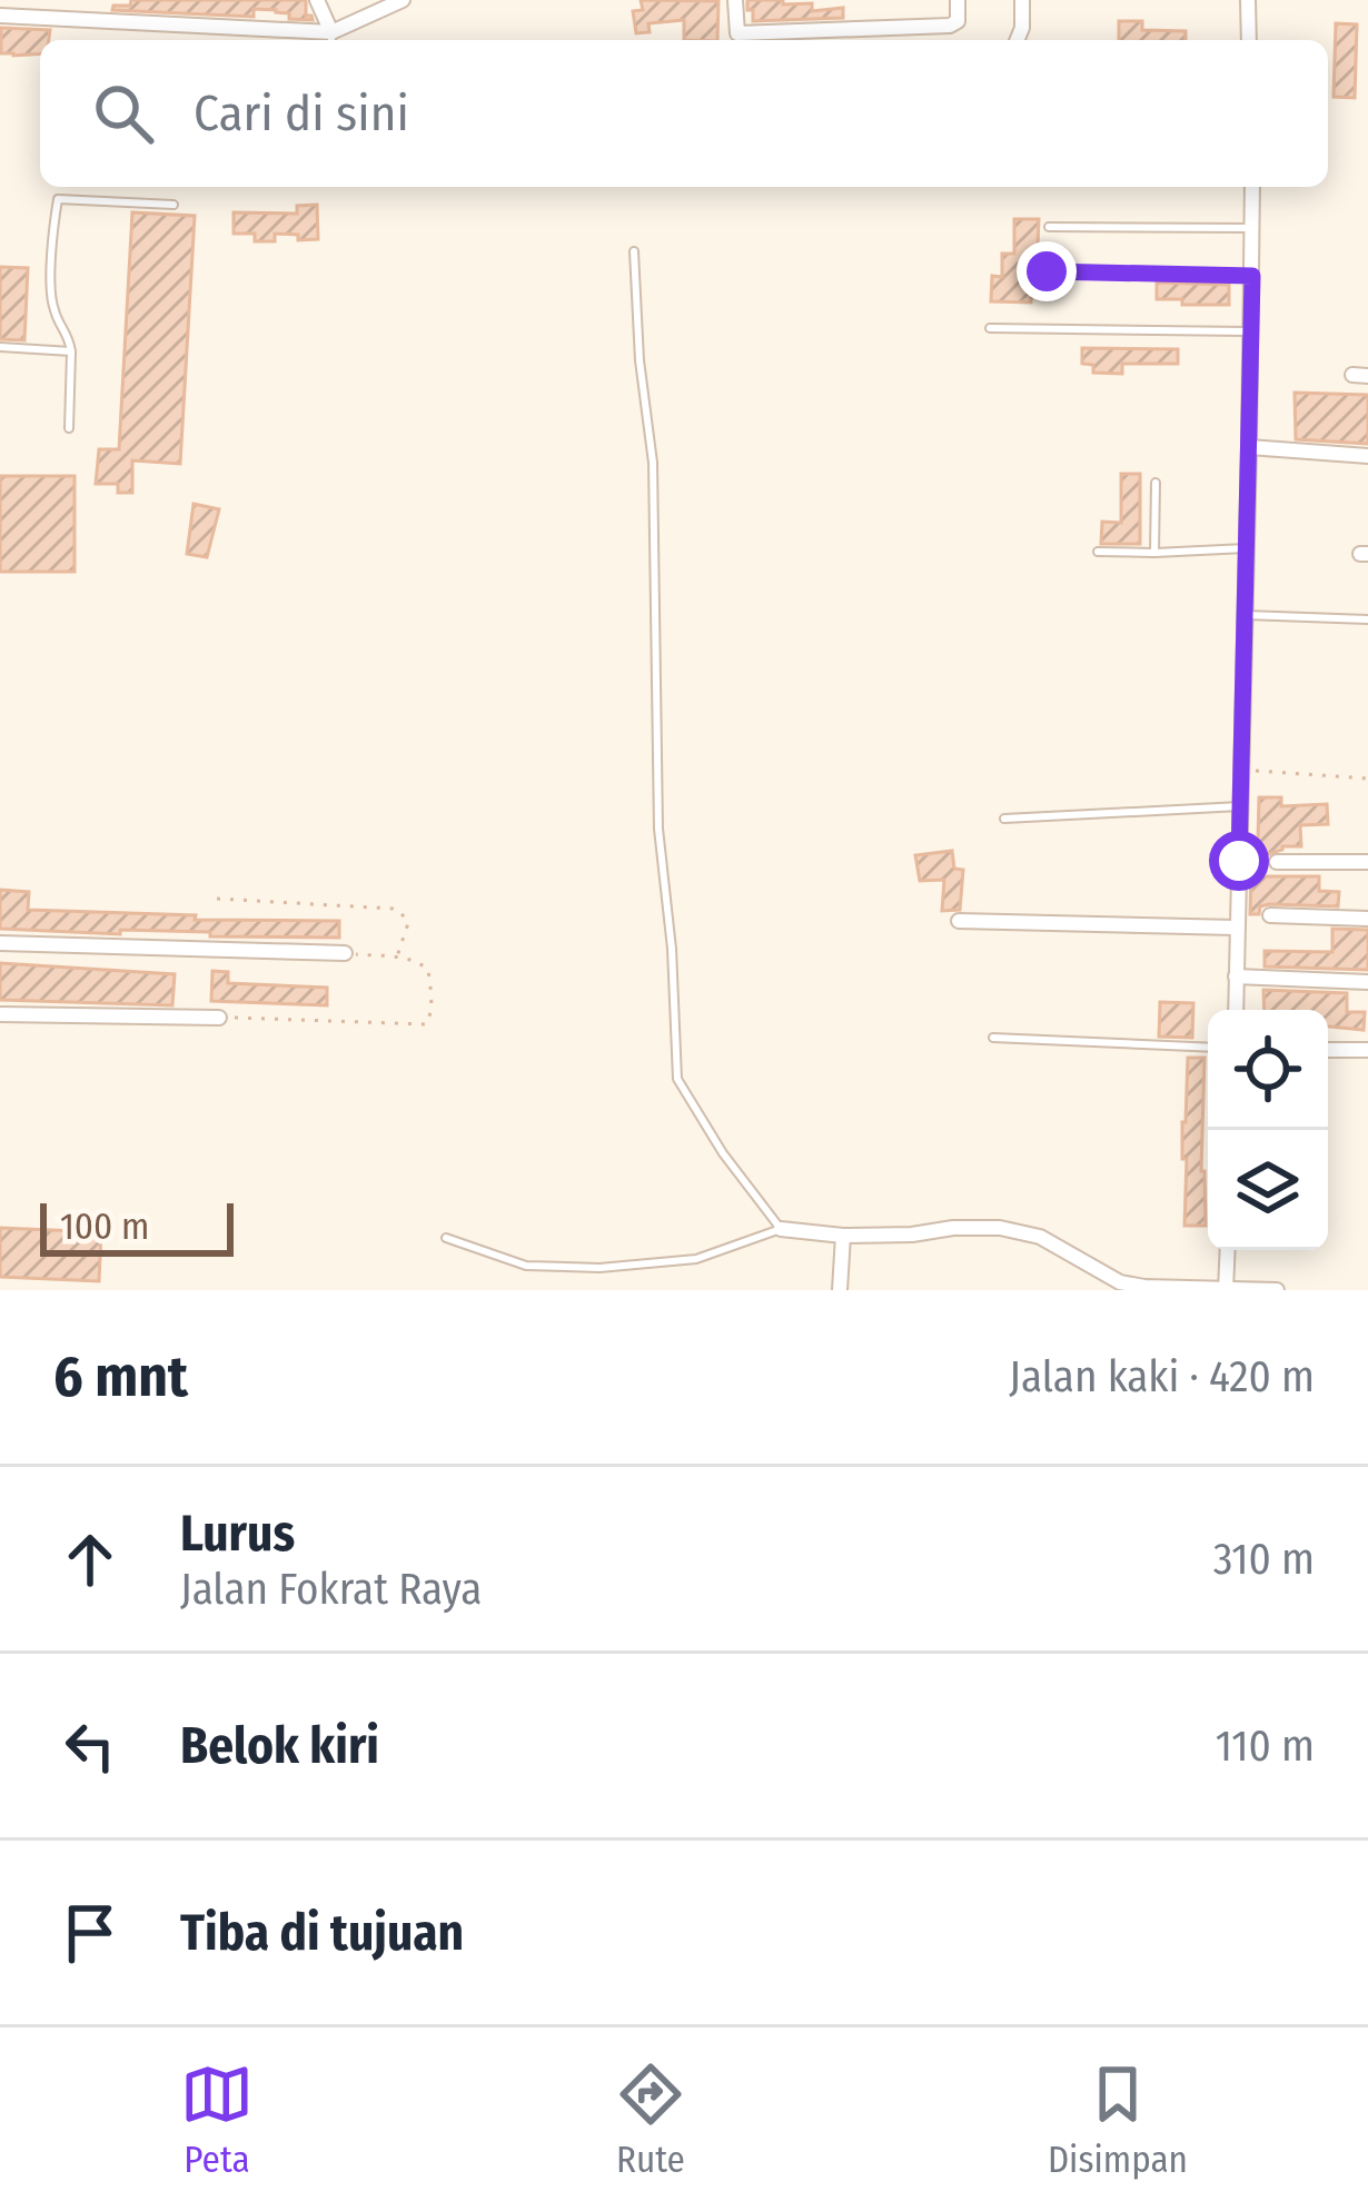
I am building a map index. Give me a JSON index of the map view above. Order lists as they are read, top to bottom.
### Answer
{
  "scale_bar": "100 m",
  "page": {
    "search": "Cari di sini",
    "scale": "100 m",
    "heading": ["6 mnt", "Jalan kaki · 420 m"],
    "list": [
      ["Lurus", "Jalan Fokrat Raya", "310 m"],
      ["Belok kiri", "110 m"],
      "Tiba di tujuan"
    ],
    "nav": ["Peta", "Rute", "Disimpan"]
  }
}
